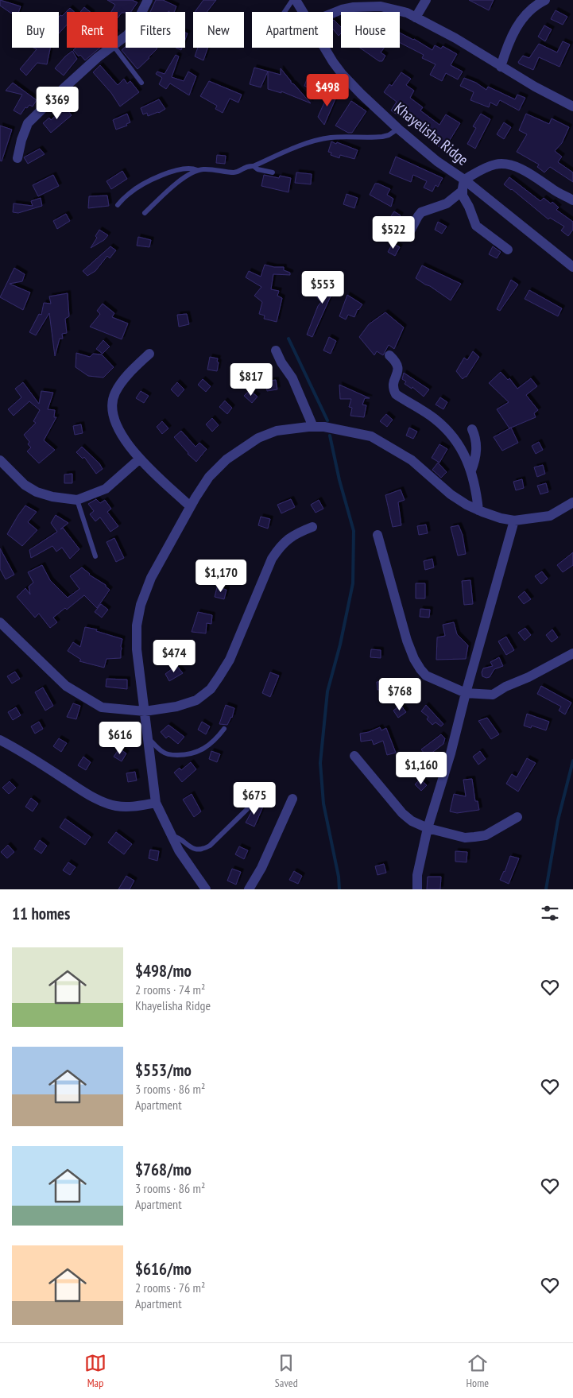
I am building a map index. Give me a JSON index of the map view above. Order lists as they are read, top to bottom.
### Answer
{
  "streets": {
    "street": ["Khayelisha Ridge"]
  },
  "page": {
    "chip": [
      "Buy",
      "Rent",
      "Filters",
      "New",
      "Apartment",
      "House"
    ],
    "price": [
      "$498",
      "$369",
      "$522",
      "$553",
      "$817",
      "$1,170",
      "$474",
      "$768",
      "$616",
      "$1,160",
      "$675"
    ],
    "heading": "11 homes",
    "list": [
      {
        "name": "$498/mo",
        "note": "2 rooms · 74 m² · Khayelisha Ridge"
      },
      {
        "name": "$553/mo",
        "note": "3 rooms · 86 m² · Apartment"
      },
      {
        "name": "$768/mo",
        "note": "3 rooms · 86 m² · Apartment"
      },
      {
        "name": "$616/mo",
        "note": "2 rooms · 76 m² · Apartment"
      }
    ],
    "tabs": ["Map", "Saved", "Home"]
  }
}
